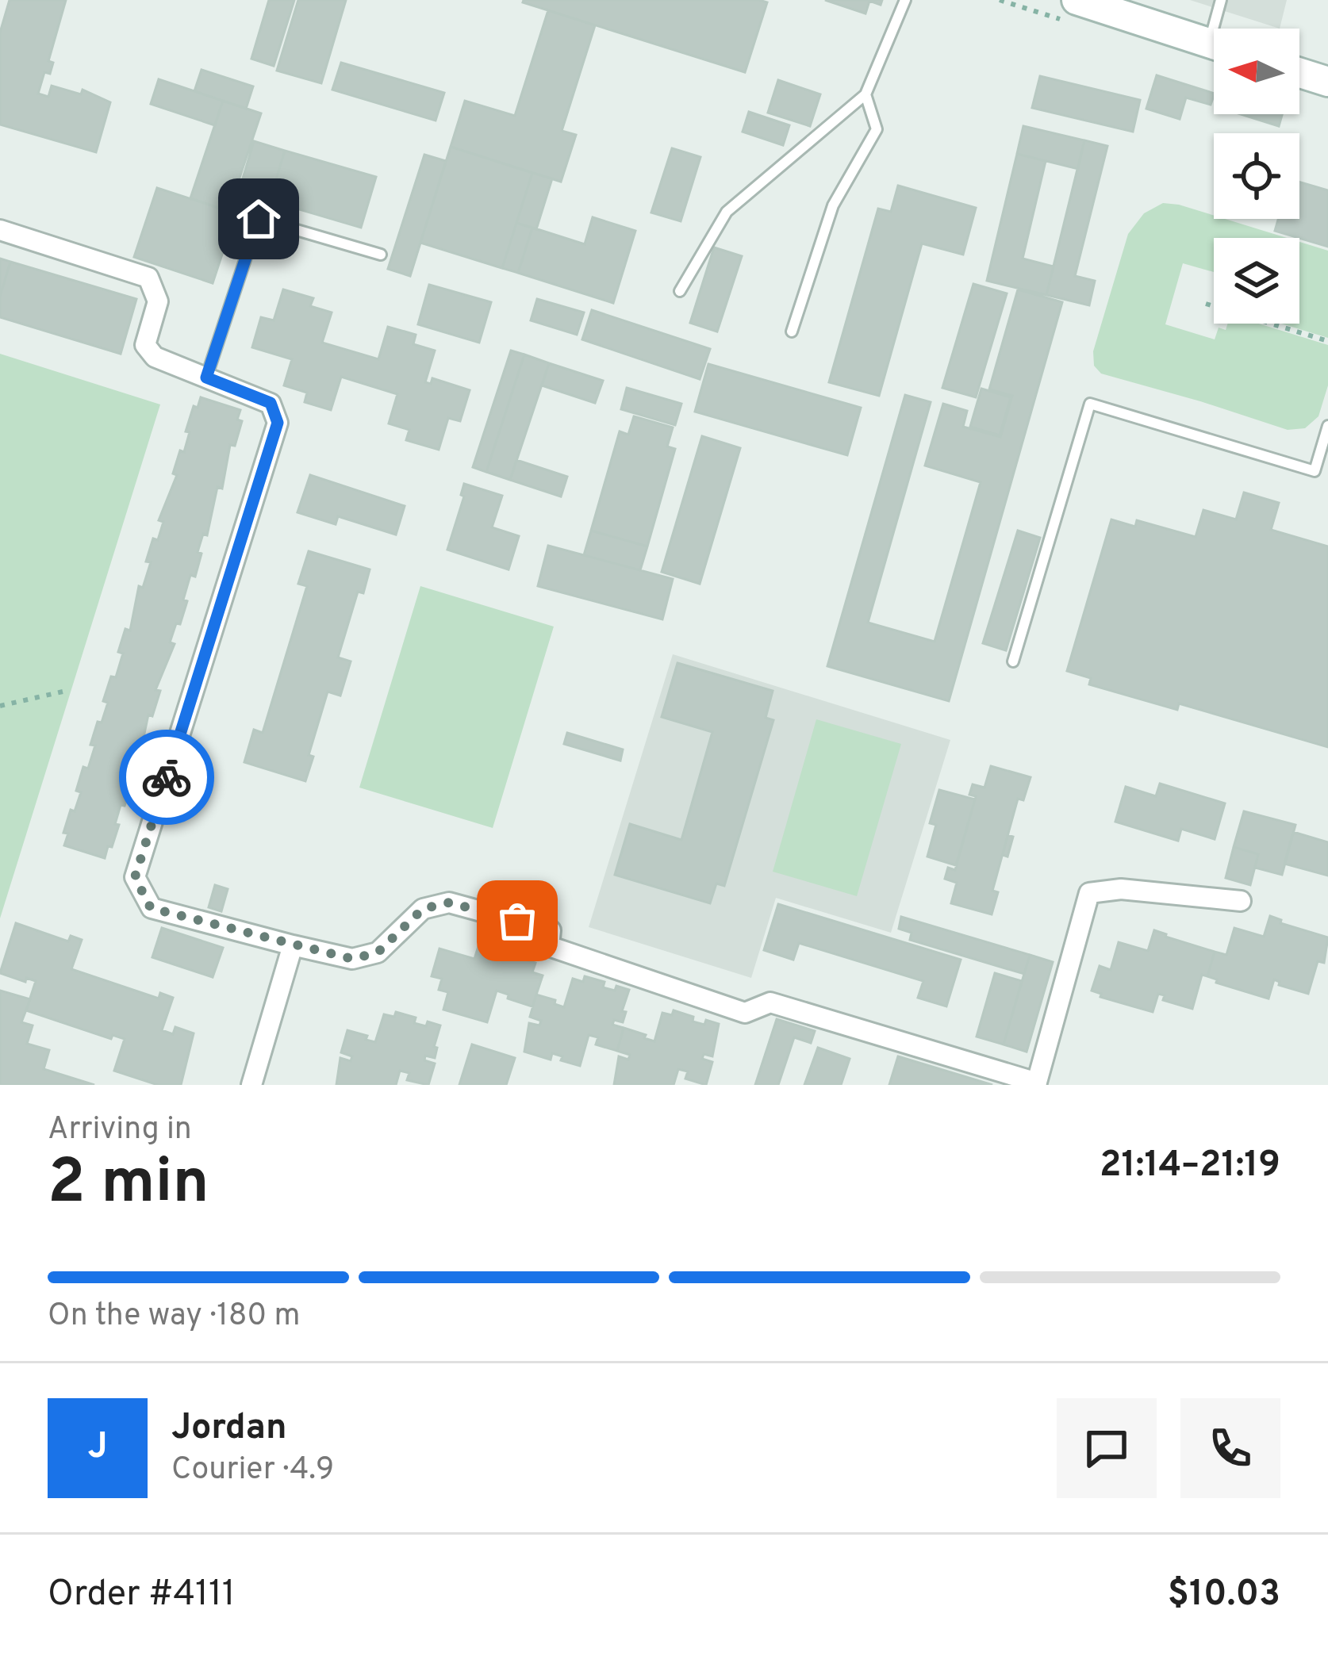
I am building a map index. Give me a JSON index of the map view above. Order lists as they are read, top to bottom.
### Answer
{
  "north": "left",
  "page": {
    "heading": ["2 min", "Arriving in", "21:14–21:19"],
    "panel": [
      "Jordan",
      "Courier · 4.9",
      "Order #4111",
      "$10.03"
    ],
    "bar": "On the way · 180 m",
    "round": "J"
  }
}
